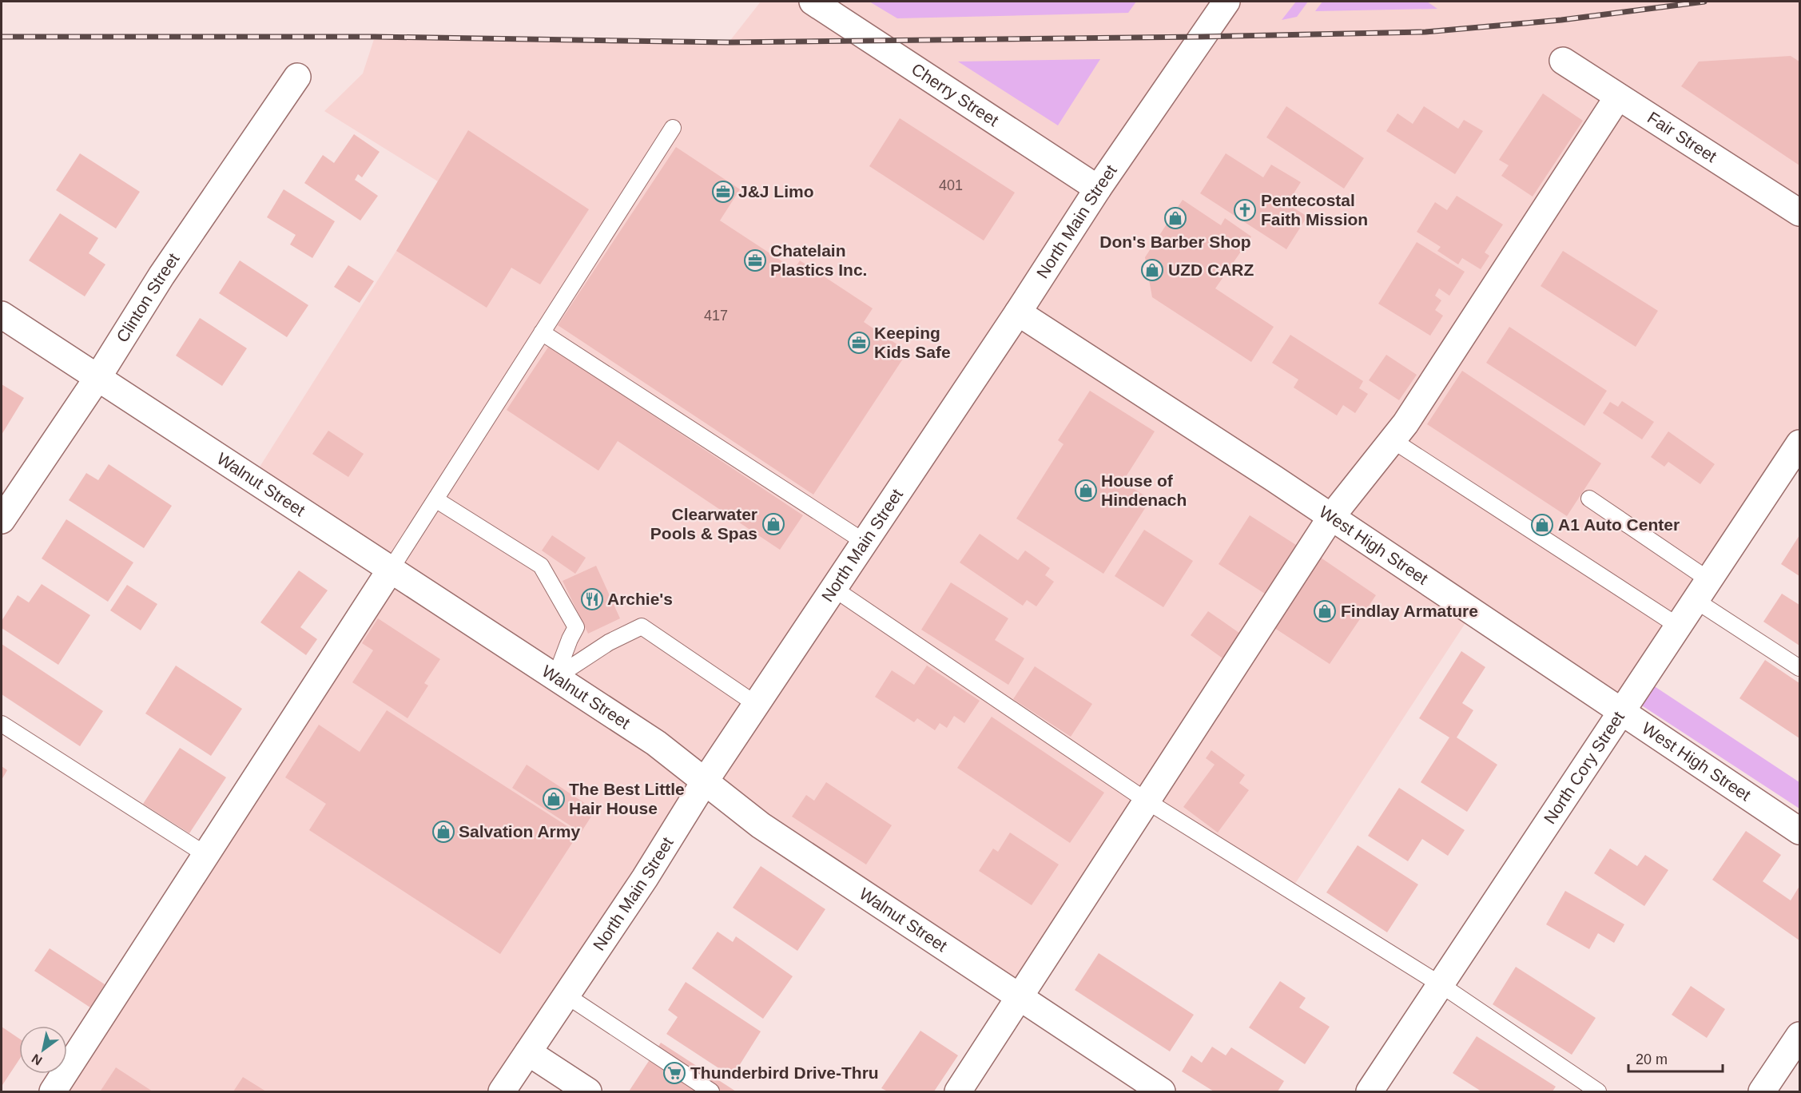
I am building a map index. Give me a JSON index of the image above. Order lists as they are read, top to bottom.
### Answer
{
  "streets": {
    "street": [
      "Cherry Street",
      "Fair Street",
      "North Main Street",
      "Clinton Street",
      "Walnut Street",
      "West High Street",
      "North Cory Street"
    ]
  },
  "crossings": [
    ["Cherry Street", "North Main Street"],
    ["North Main Street", "Walnut Street"],
    ["North Main Street", "West High Street"],
    ["Clinton Street", "Walnut Street"],
    ["West High Street", "North Cory Street"]
  ],
  "places": {
    "office": ["J&J Limo", "Chatelain Plastics Inc.", "Keeping Kids Safe"],
    "church": ["Pentecostal Faith Mission"],
    "shop": [
      "Don's Barber Shop",
      "UZD CARZ",
      "House of Hindenach",
      "Clearwater Pools & Spas",
      "A1 Auto Center",
      "Findlay Armature",
      "The Best Little Hair House",
      "Salvation Army"
    ],
    "restaurant": ["Archie's"],
    "supermarket": ["Thunderbird Drive-Thru"]
  },
  "house_numbers": ["401", "417"],
  "scale_bar": "20 m",
  "north": "bottom left"
}
